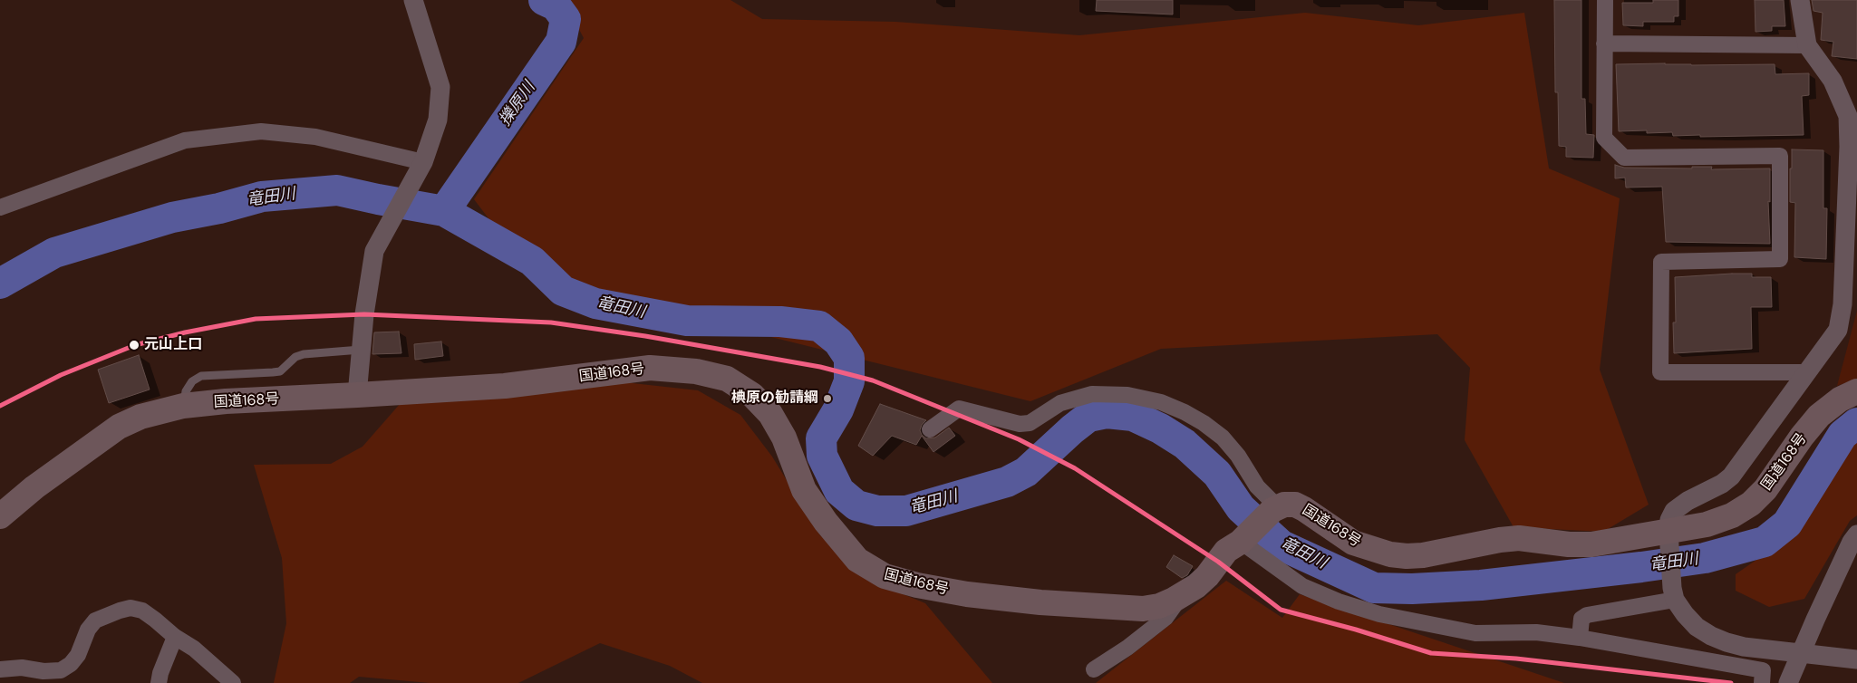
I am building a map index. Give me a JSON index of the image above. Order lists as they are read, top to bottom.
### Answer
{
  "streets": {
    "highway": ["国道168号"]
  },
  "water": ["擽原川", "竜田川"],
  "places": ["元山上口", "椣原の勧請綱"]
}
